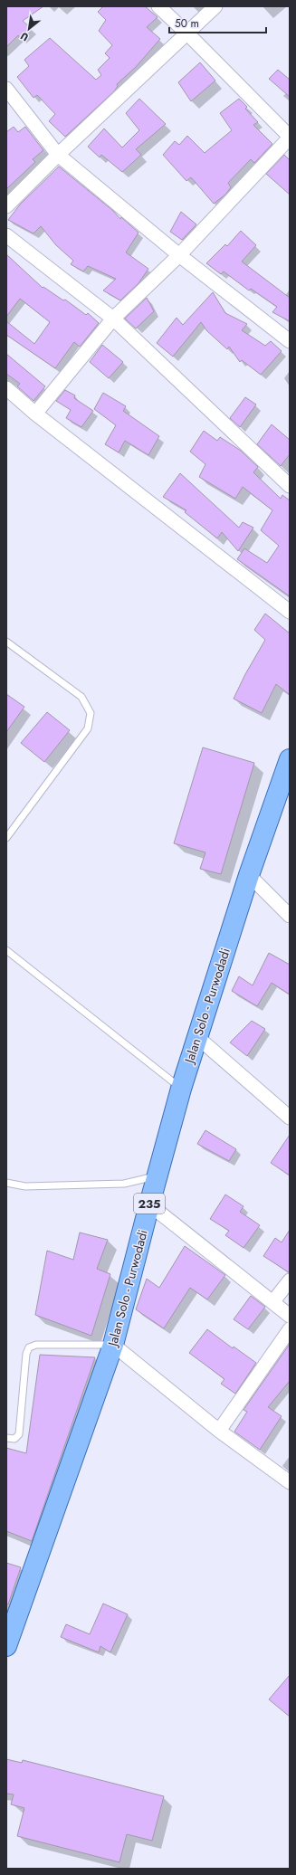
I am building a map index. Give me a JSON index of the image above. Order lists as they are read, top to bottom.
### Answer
{
  "streets": {
    "main road": ["Jalan Solo - Purwodadi", "235"]
  },
  "scale_bar": "50 m",
  "north": "bottom left"
}
